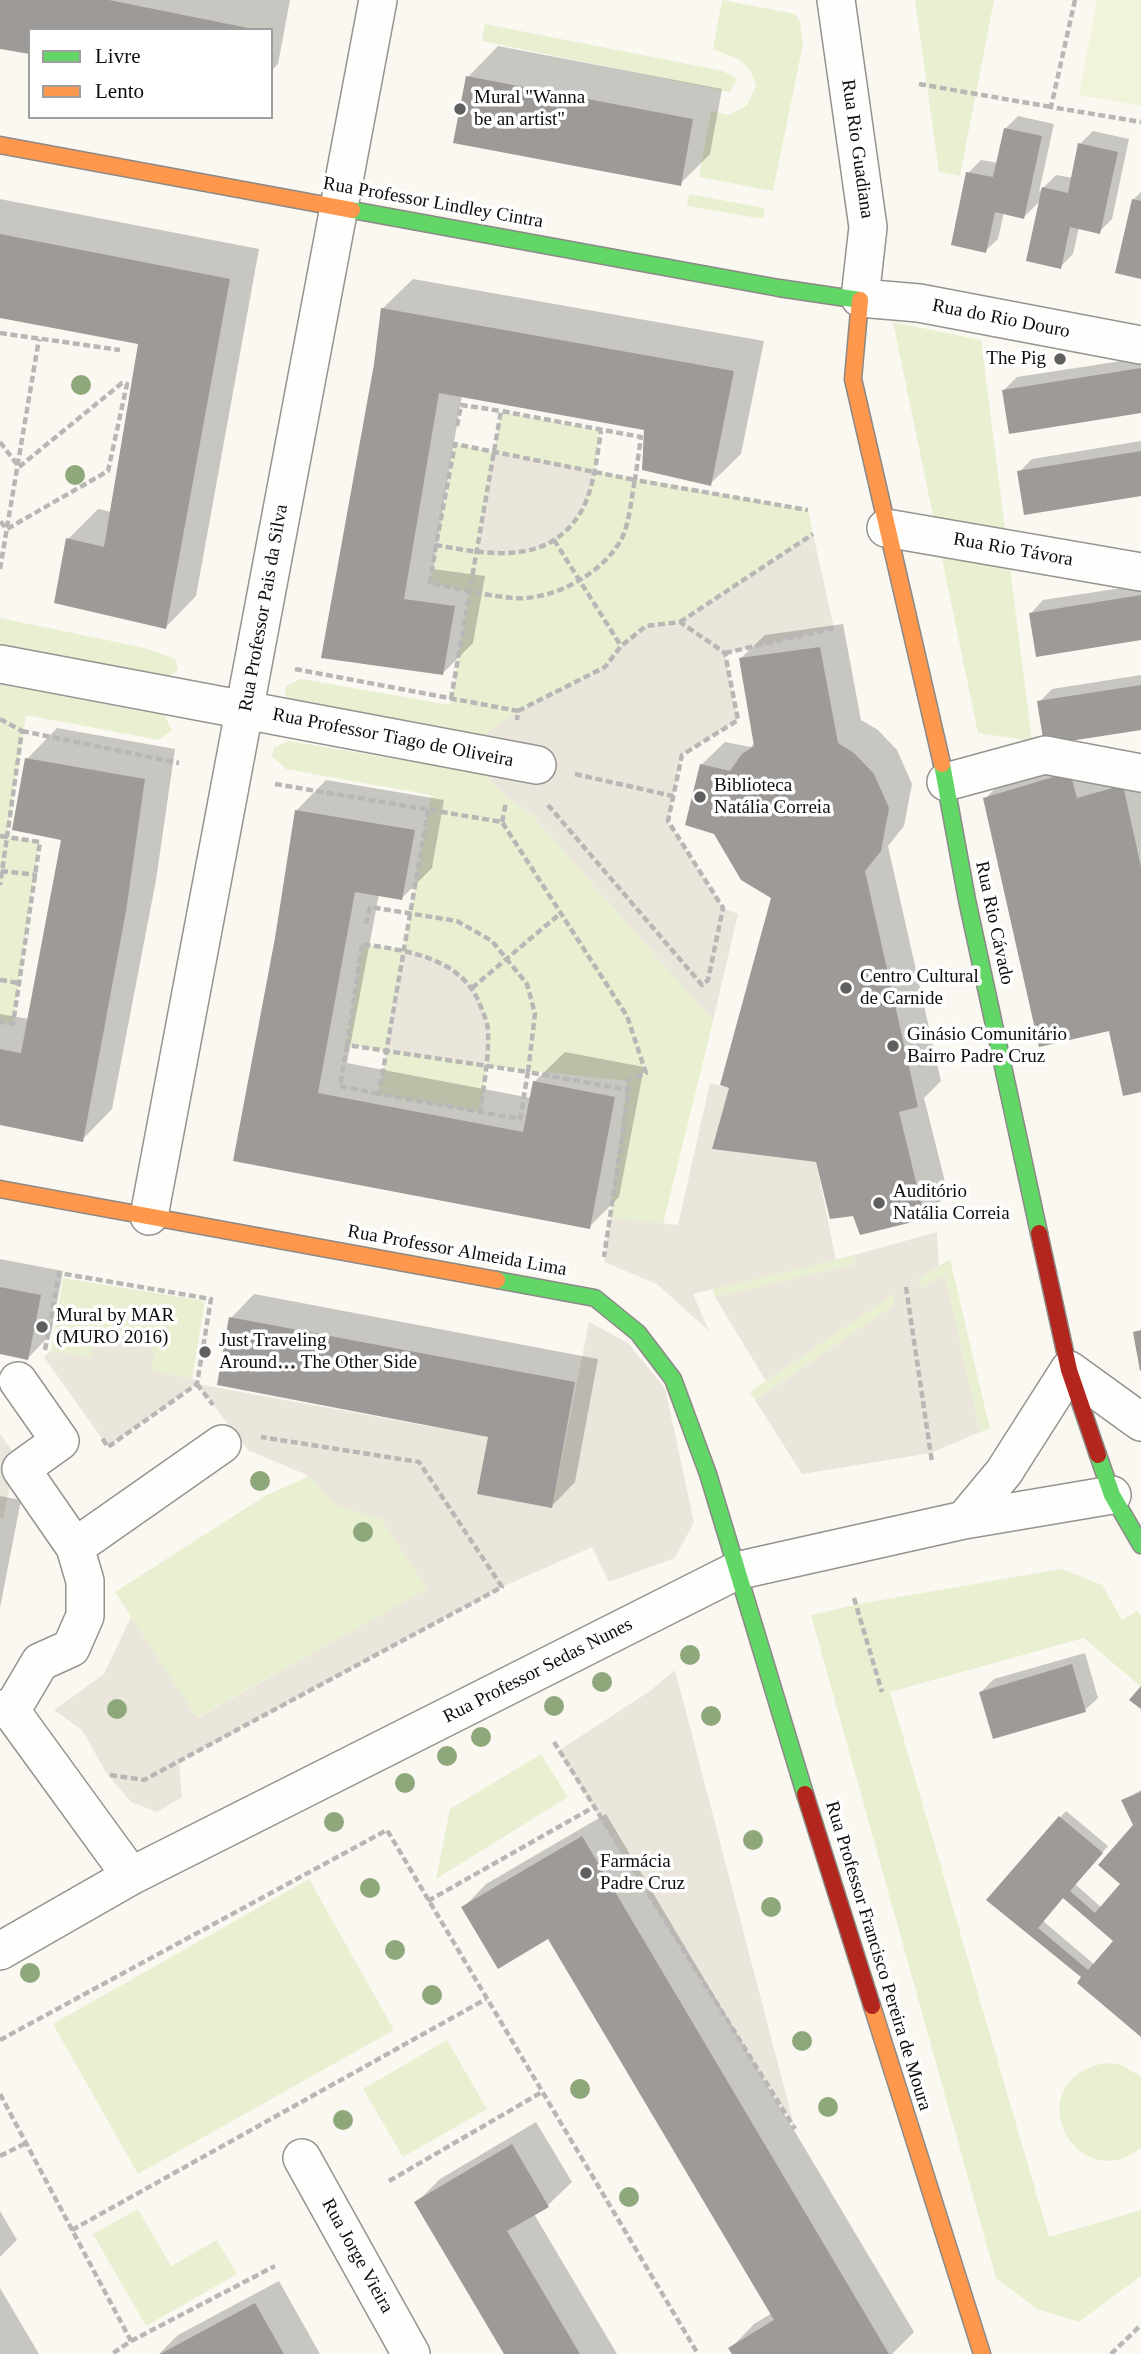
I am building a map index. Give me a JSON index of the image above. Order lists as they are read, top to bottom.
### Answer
{
  "streets": {
    "street": [
      "Rua Rio Guadiana",
      "Rua Professor Lindley Cintra",
      "Rua do Rio Douro",
      "Rua Rio Távora",
      "Rua Professor Pais da Silva",
      "Rua Professor Tiago de Oliveira",
      "Rua Rio Cávado",
      "Rua Professor Almeida Lima",
      "Rua Professor Sedas Nunes",
      "Rua Professor Francisco Pereira de Moura",
      "Rua Jorge Vieira"
    ]
  },
  "crossings": [
    ["Rua Rio Guadiana", "Rua Professor Lindley Cintra"],
    ["Rua Rio Guadiana", "Rua do Rio Douro"],
    ["Rua Rio Guadiana", "Rua Rio Cávado"],
    ["Rua Professor Lindley Cintra", "Rua do Rio Douro"],
    ["Rua Professor Lindley Cintra", "Rua Professor Pais da Silva"],
    ["Rua Professor Lindley Cintra", "Rua Rio Cávado"],
    ["Rua do Rio Douro", "Rua Rio Cávado"],
    ["Rua Rio Távora", "Rua Rio Cávado"],
    ["Rua Professor Pais da Silva", "Rua Professor Tiago de Oliveira"],
    ["Rua Professor Pais da Silva", "Rua Professor Almeida Lima"],
    ["Rua Rio Cávado", "Rua Professor Sedas Nunes"],
    ["Rua Professor Almeida Lima", "Rua Professor Sedas Nunes"],
    ["Rua Professor Almeida Lima", "Rua Professor Francisco Pereira de Moura"],
    ["Rua Professor Sedas Nunes", "Rua Professor Francisco Pereira de Moura"]
  ],
  "places": [
    "Mural \"Wanna be an artist\"",
    "The Pig",
    "Biblioteca Natália Correia",
    "Centro Cultural de Carnide",
    "Ginásio Comunitário Bairro Padre Cruz",
    "Auditório Natália Correia",
    "Mural by MAR (MURO 2016)",
    "Just Traveling Around… The Other Side",
    "Farmácia Padre Cruz"
  ],
  "legend": ["Livre", "Lento"]
}
